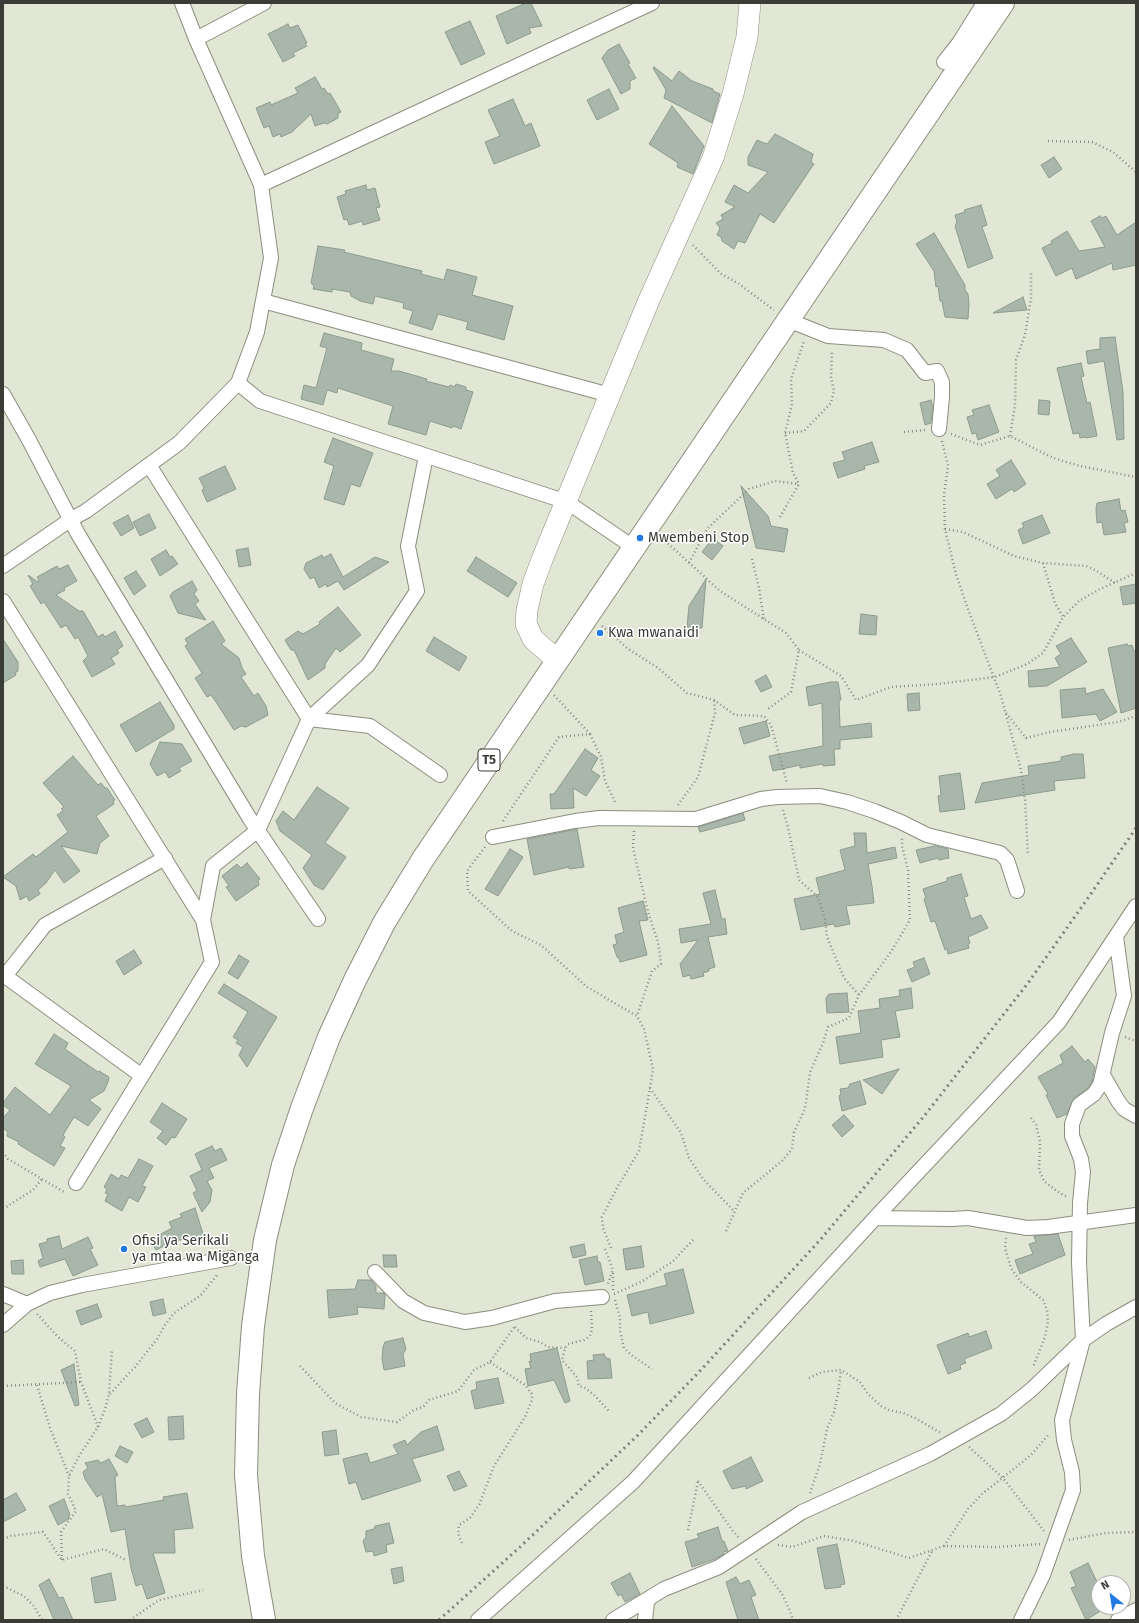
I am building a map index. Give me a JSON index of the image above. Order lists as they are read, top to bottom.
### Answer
{
  "streets": {
    "highway": ["T5"]
  },
  "places": ["Mwembeni Stop", "Kwa mwanaidi", "Ofisi ya Serikali ya mtaa wa Miganga"],
  "north": "top left"
}
